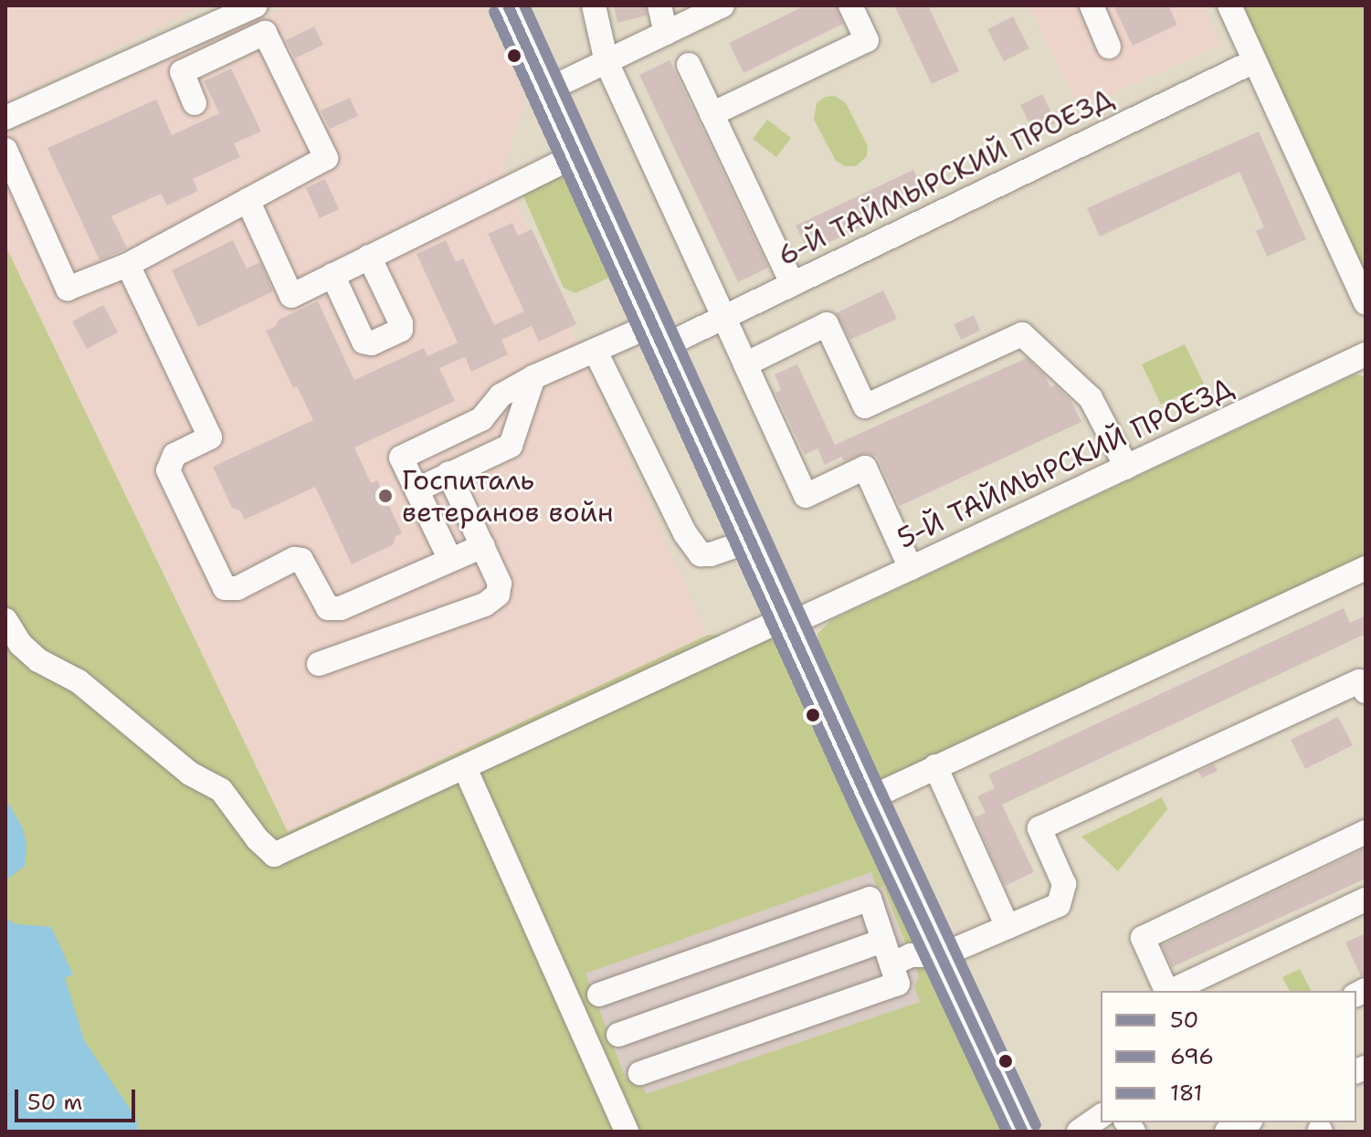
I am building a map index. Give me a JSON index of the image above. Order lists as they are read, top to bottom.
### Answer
{
  "streets": {
    "street": ["6-Й ТАЙМЫРСКИЙ ПРОЕЗД", "5-Й ТАЙМЫРСКИЙ ПРОЕЗД"]
  },
  "places": ["Госпиталь ветеранов войн"],
  "lines": ["transit line 50", "transit line 181", "transit line 696"],
  "legend": ["50", "696", "181"],
  "scale_bar": "50 m"
}
